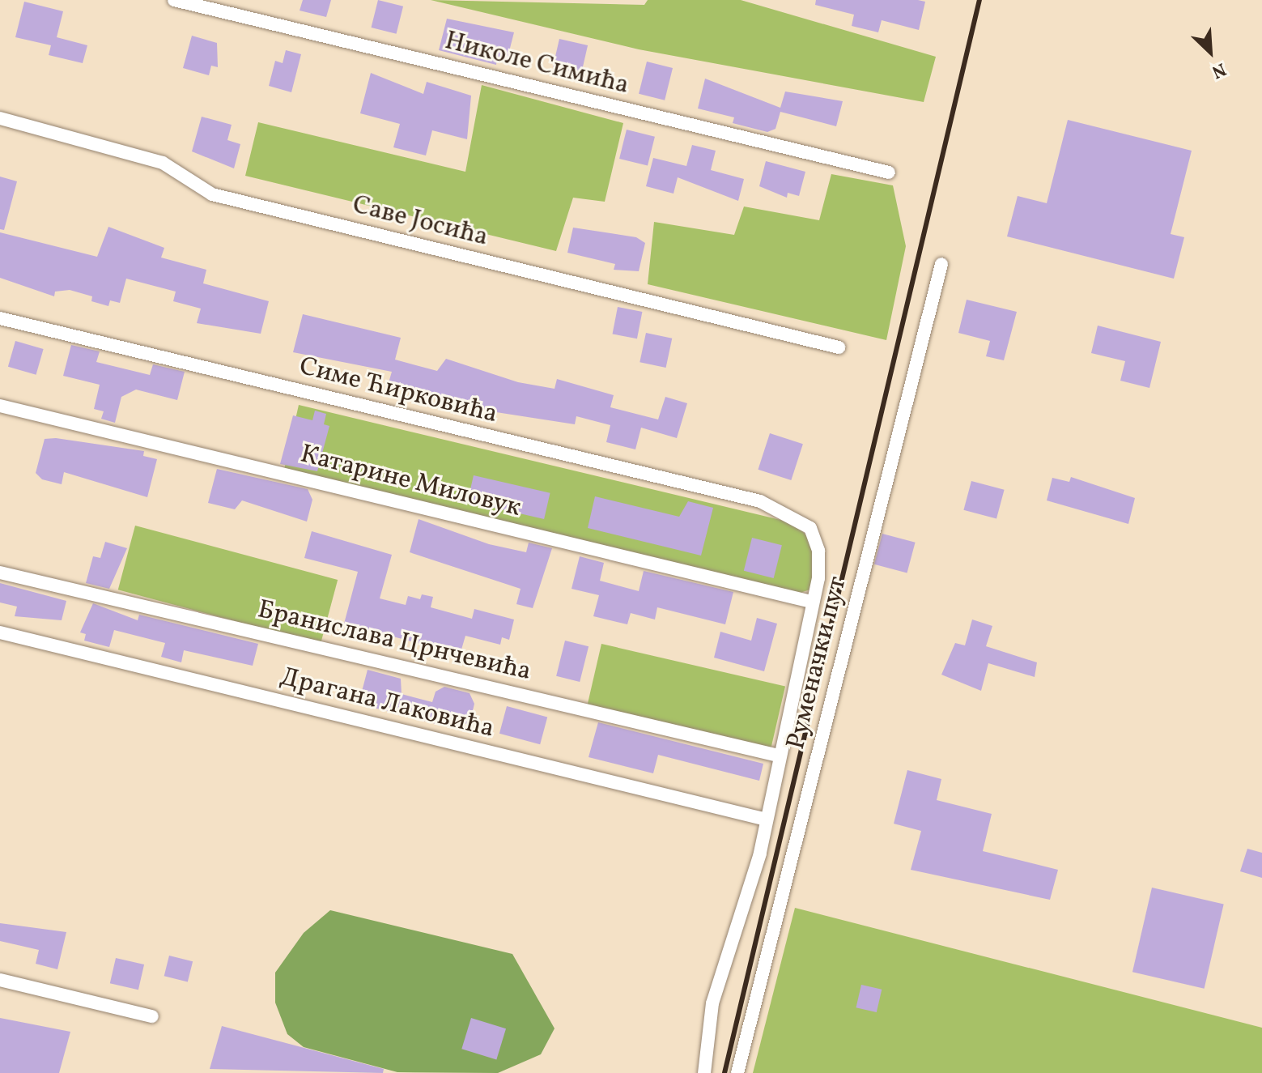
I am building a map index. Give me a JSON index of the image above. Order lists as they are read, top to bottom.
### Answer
{
  "streets": {
    "street": [
      "Николе Симића",
      "Саве Јосића",
      "Симе Ћирковића",
      "Катарине Миловук",
      "Бранислава Црнчевића",
      "Руменачки пут",
      "Драгана Лаковића"
    ]
  },
  "crossings": [
    ["Симе Ћирковића", "Катарине Миловук"]
  ],
  "north": "bottom right"
}
